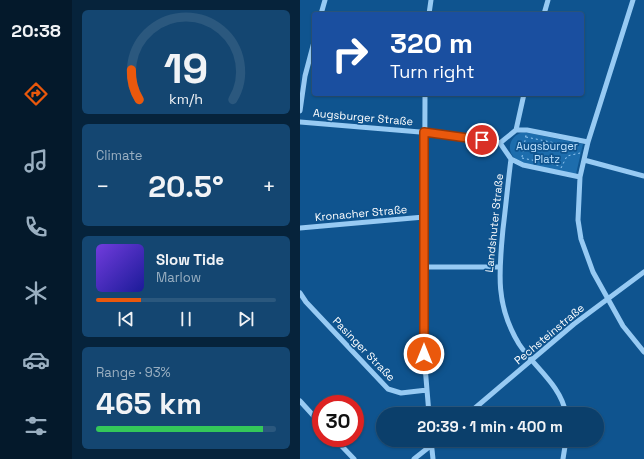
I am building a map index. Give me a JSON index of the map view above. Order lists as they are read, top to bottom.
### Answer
{
  "streets": {
    "street": [
      "Augsburger Straße",
      "Kronacher Straße",
      "Landshuter Straße",
      "Pechsteinstraße",
      "Pasinger Straße"
    ]
  },
  "crossings": [
    ["Landshuter Straße", "Pechsteinstraße"]
  ],
  "parks": ["Augsburger Platz"],
  "page": {
    "tabs": "20:38",
    "turn": ["320 m", "Turn right"],
    "tile": [
      "Climate",
      ["Range · 93%", "465 km"]
    ],
    "heat": ["−", "20.5°", "+"],
    "song": ["Slow Tide", "Marlow"],
    "limit": "30",
    "trip": "20:39 · 1 min · 400 m",
    "gauge": ["19", "km/h"]
  }
}
